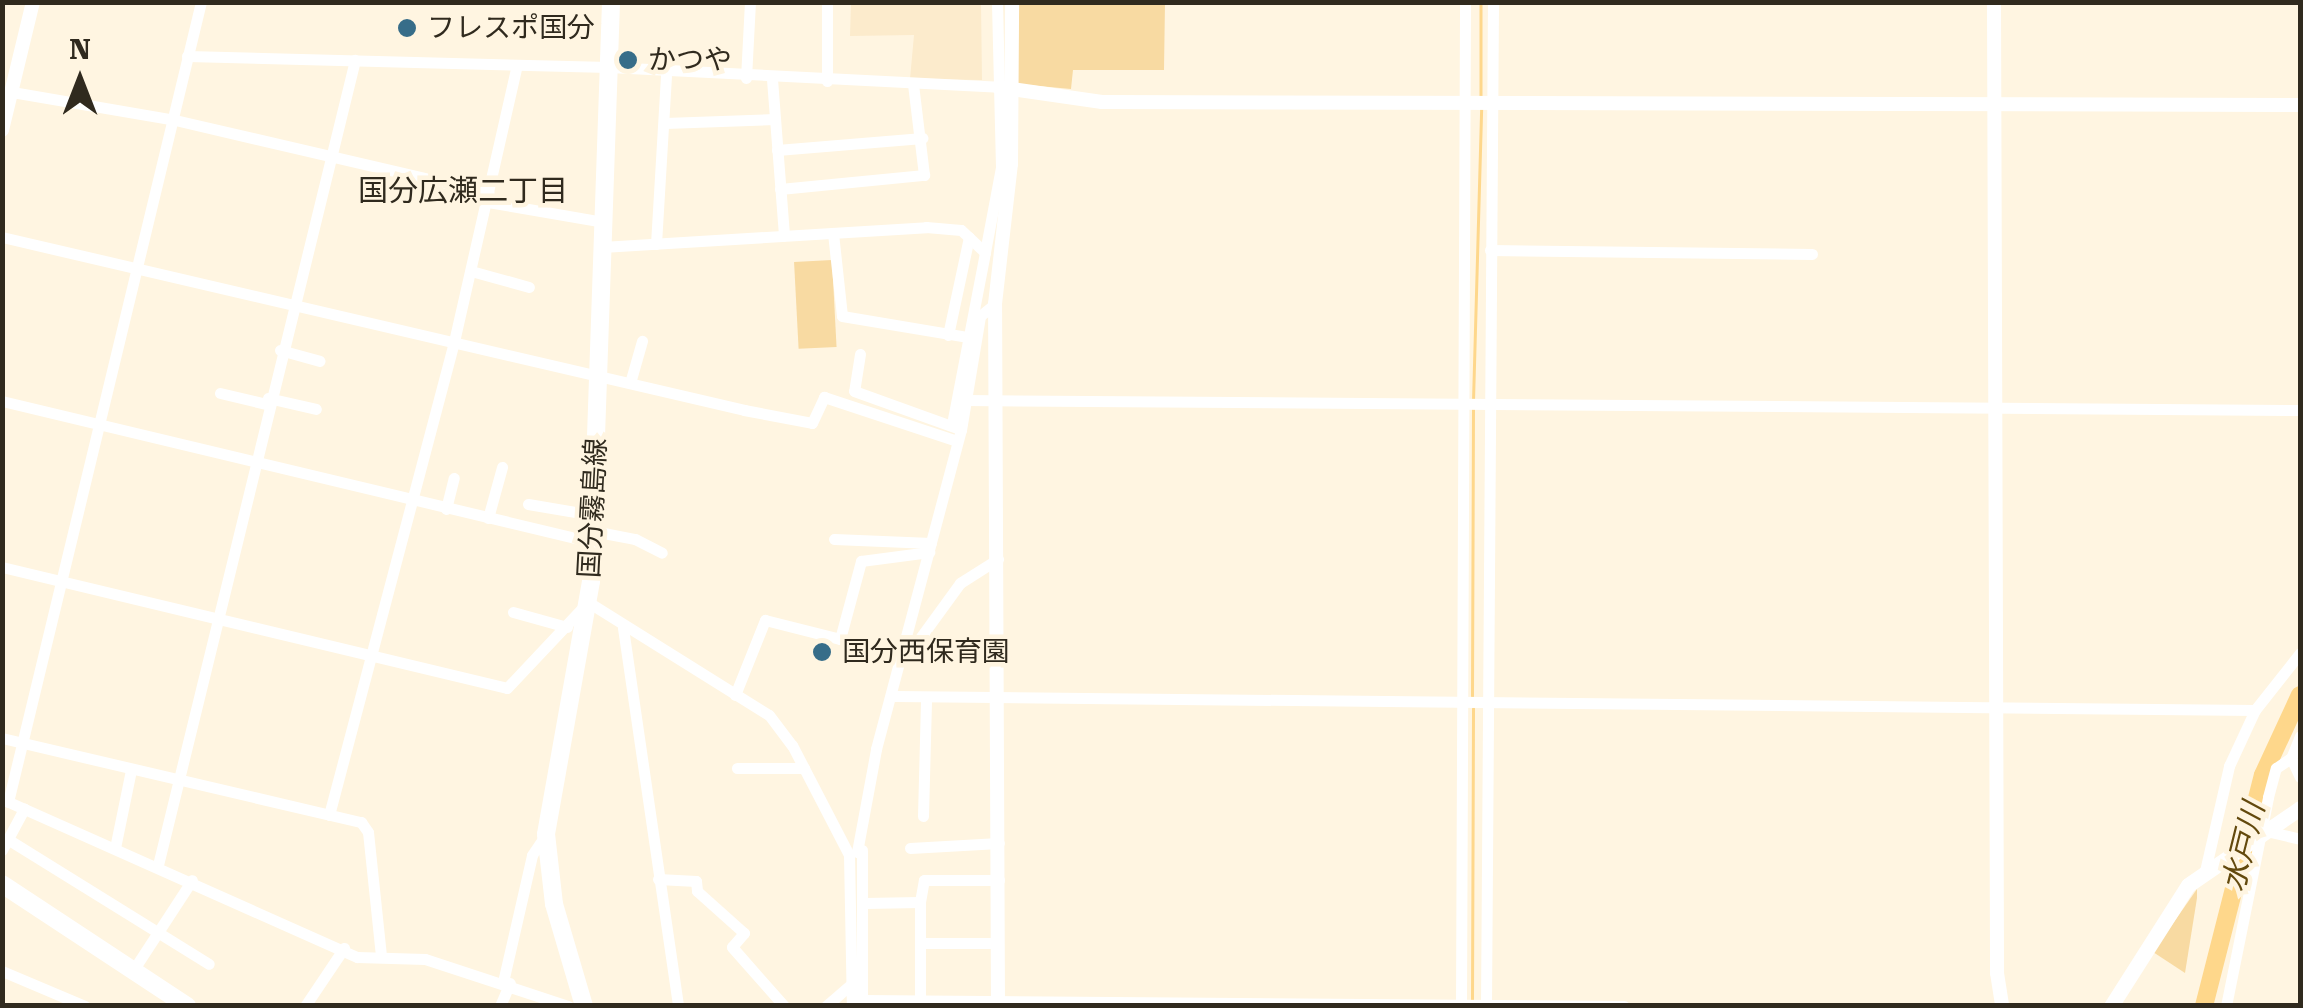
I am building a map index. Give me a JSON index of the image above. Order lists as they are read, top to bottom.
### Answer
{
  "streets": {
    "main road": ["国分霧島線"]
  },
  "districts": ["国分広瀬二丁目"],
  "water": ["水戸川"],
  "places": ["フレスポ国分", "かつや", "国分西保育園"],
  "north": "top"
}
